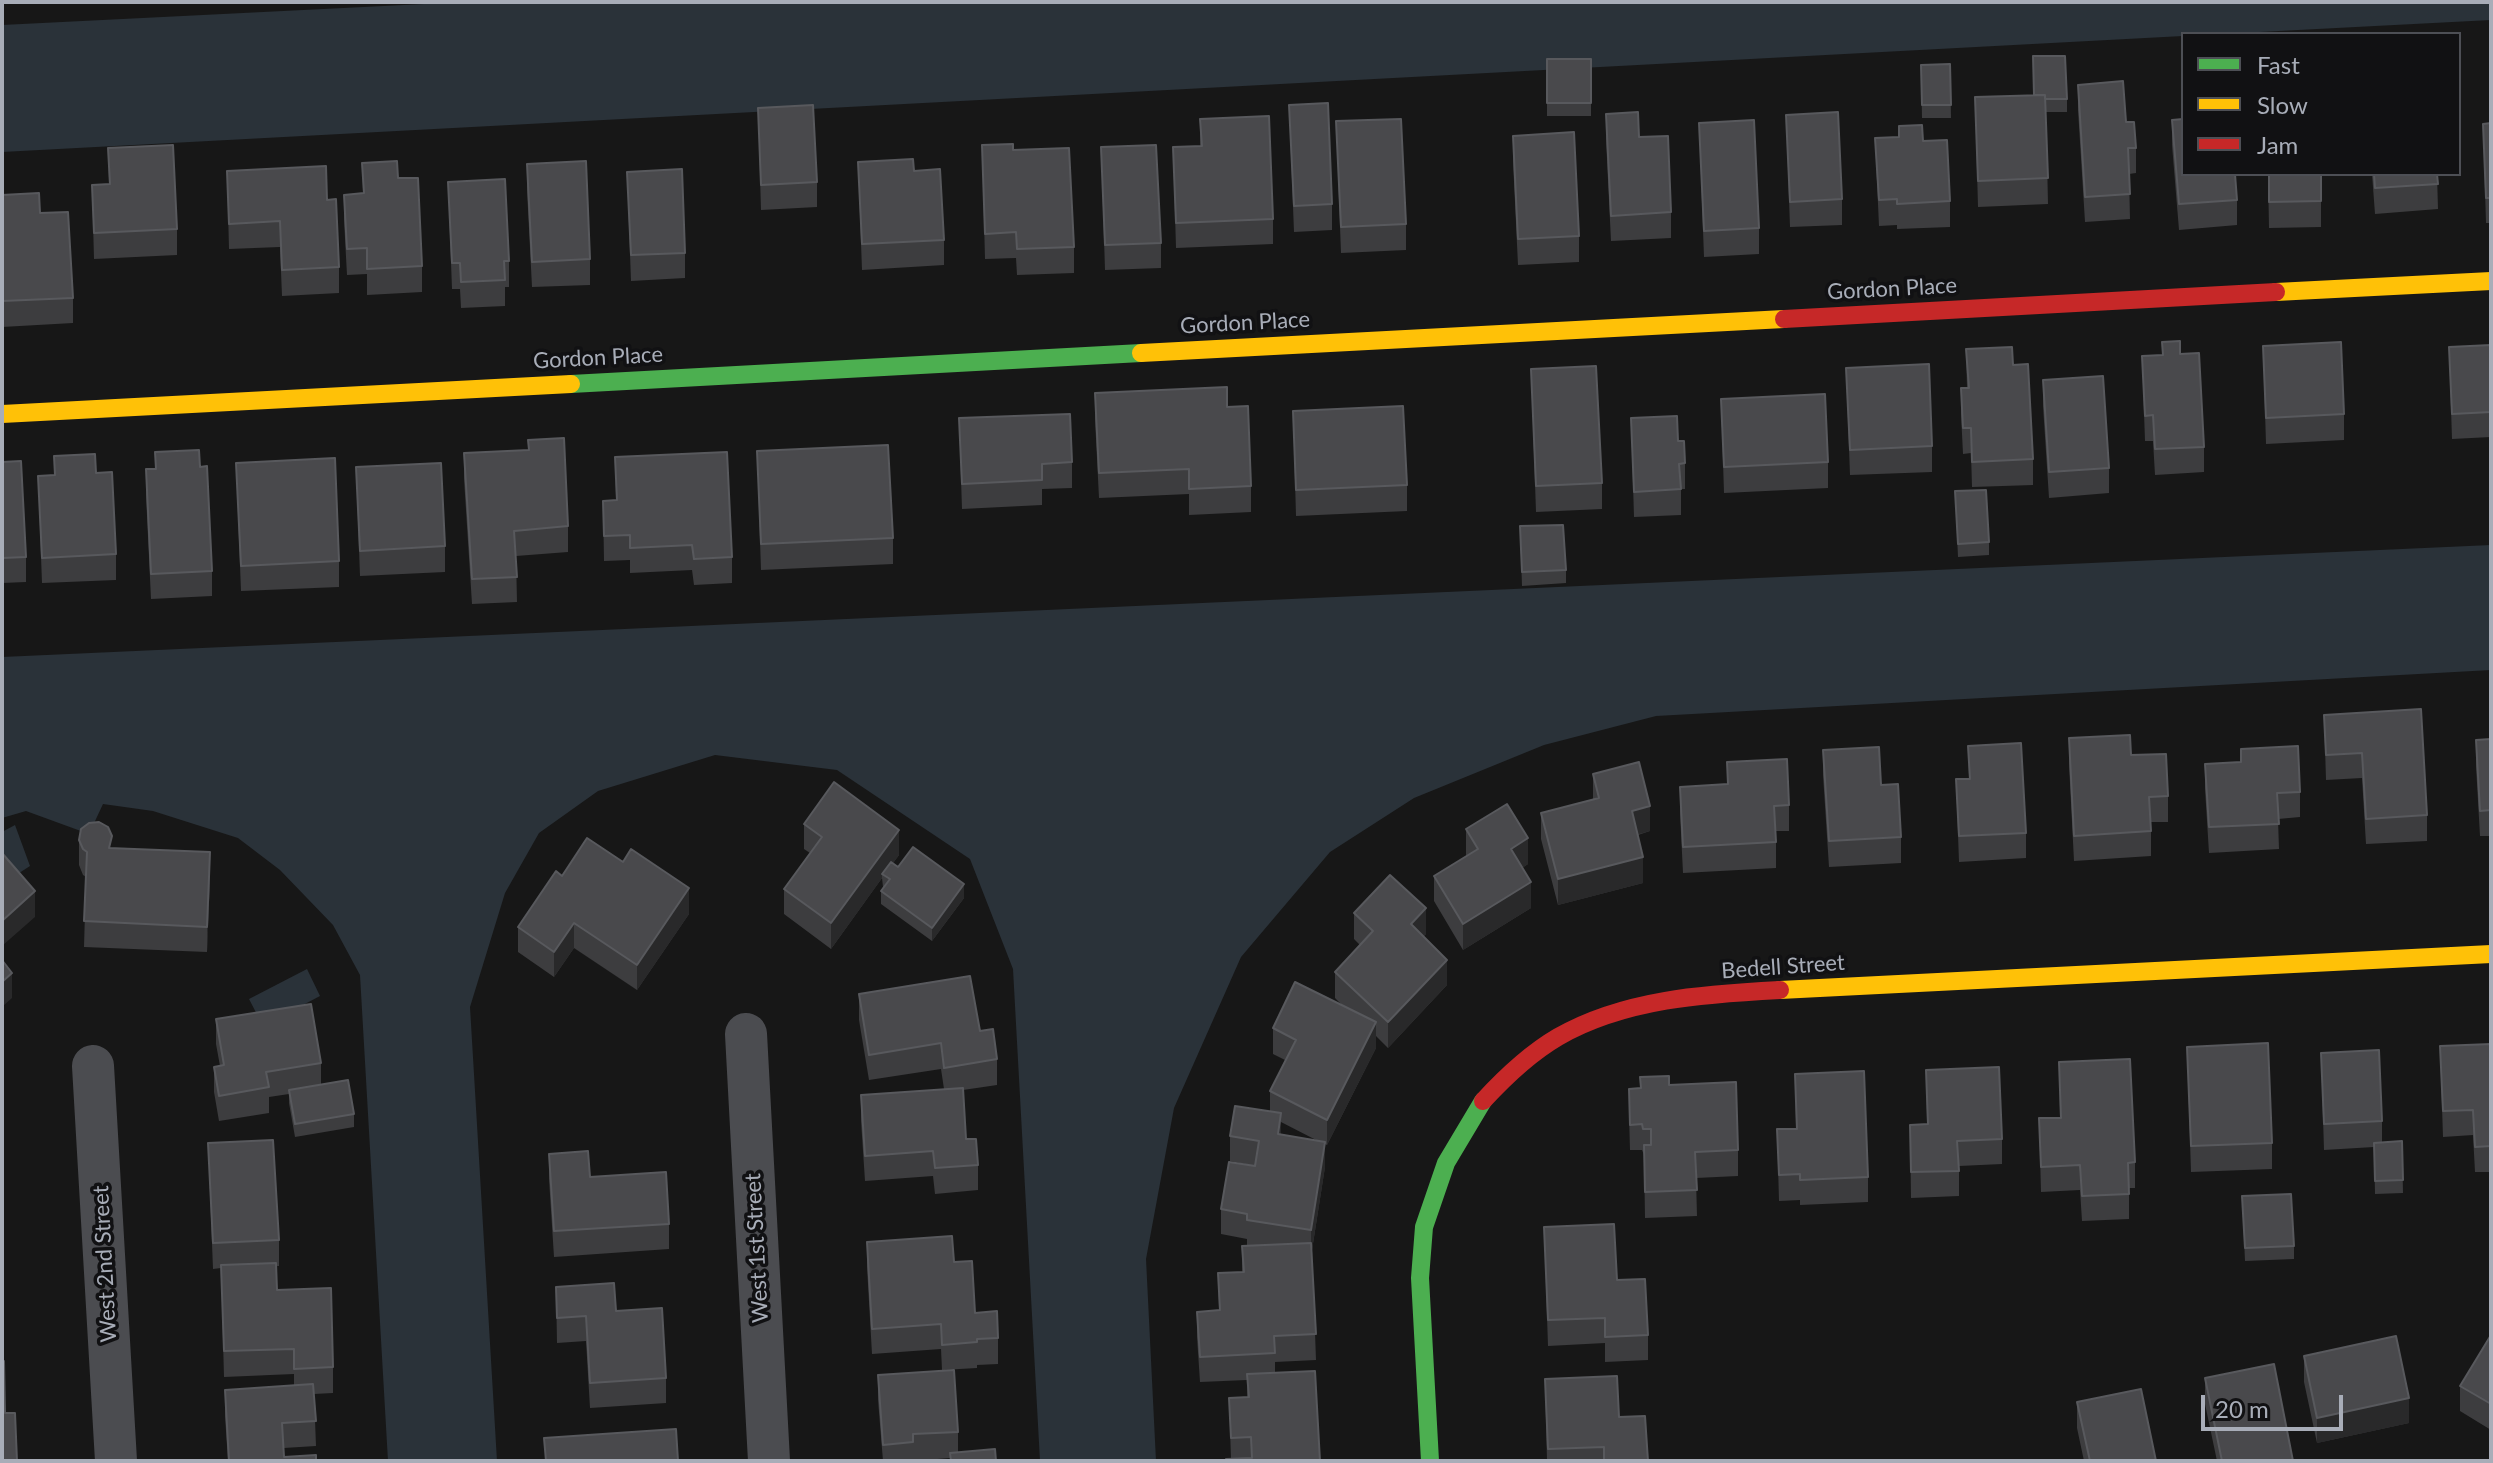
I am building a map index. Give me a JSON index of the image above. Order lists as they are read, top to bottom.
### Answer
{
  "streets": {
    "street": [
      "Gordon Place",
      "Bedell Street",
      "West 1st Street",
      "West 2nd Street"
    ]
  },
  "legend": ["Fast", "Slow", "Jam"],
  "scale_bar": "20 m"
}
